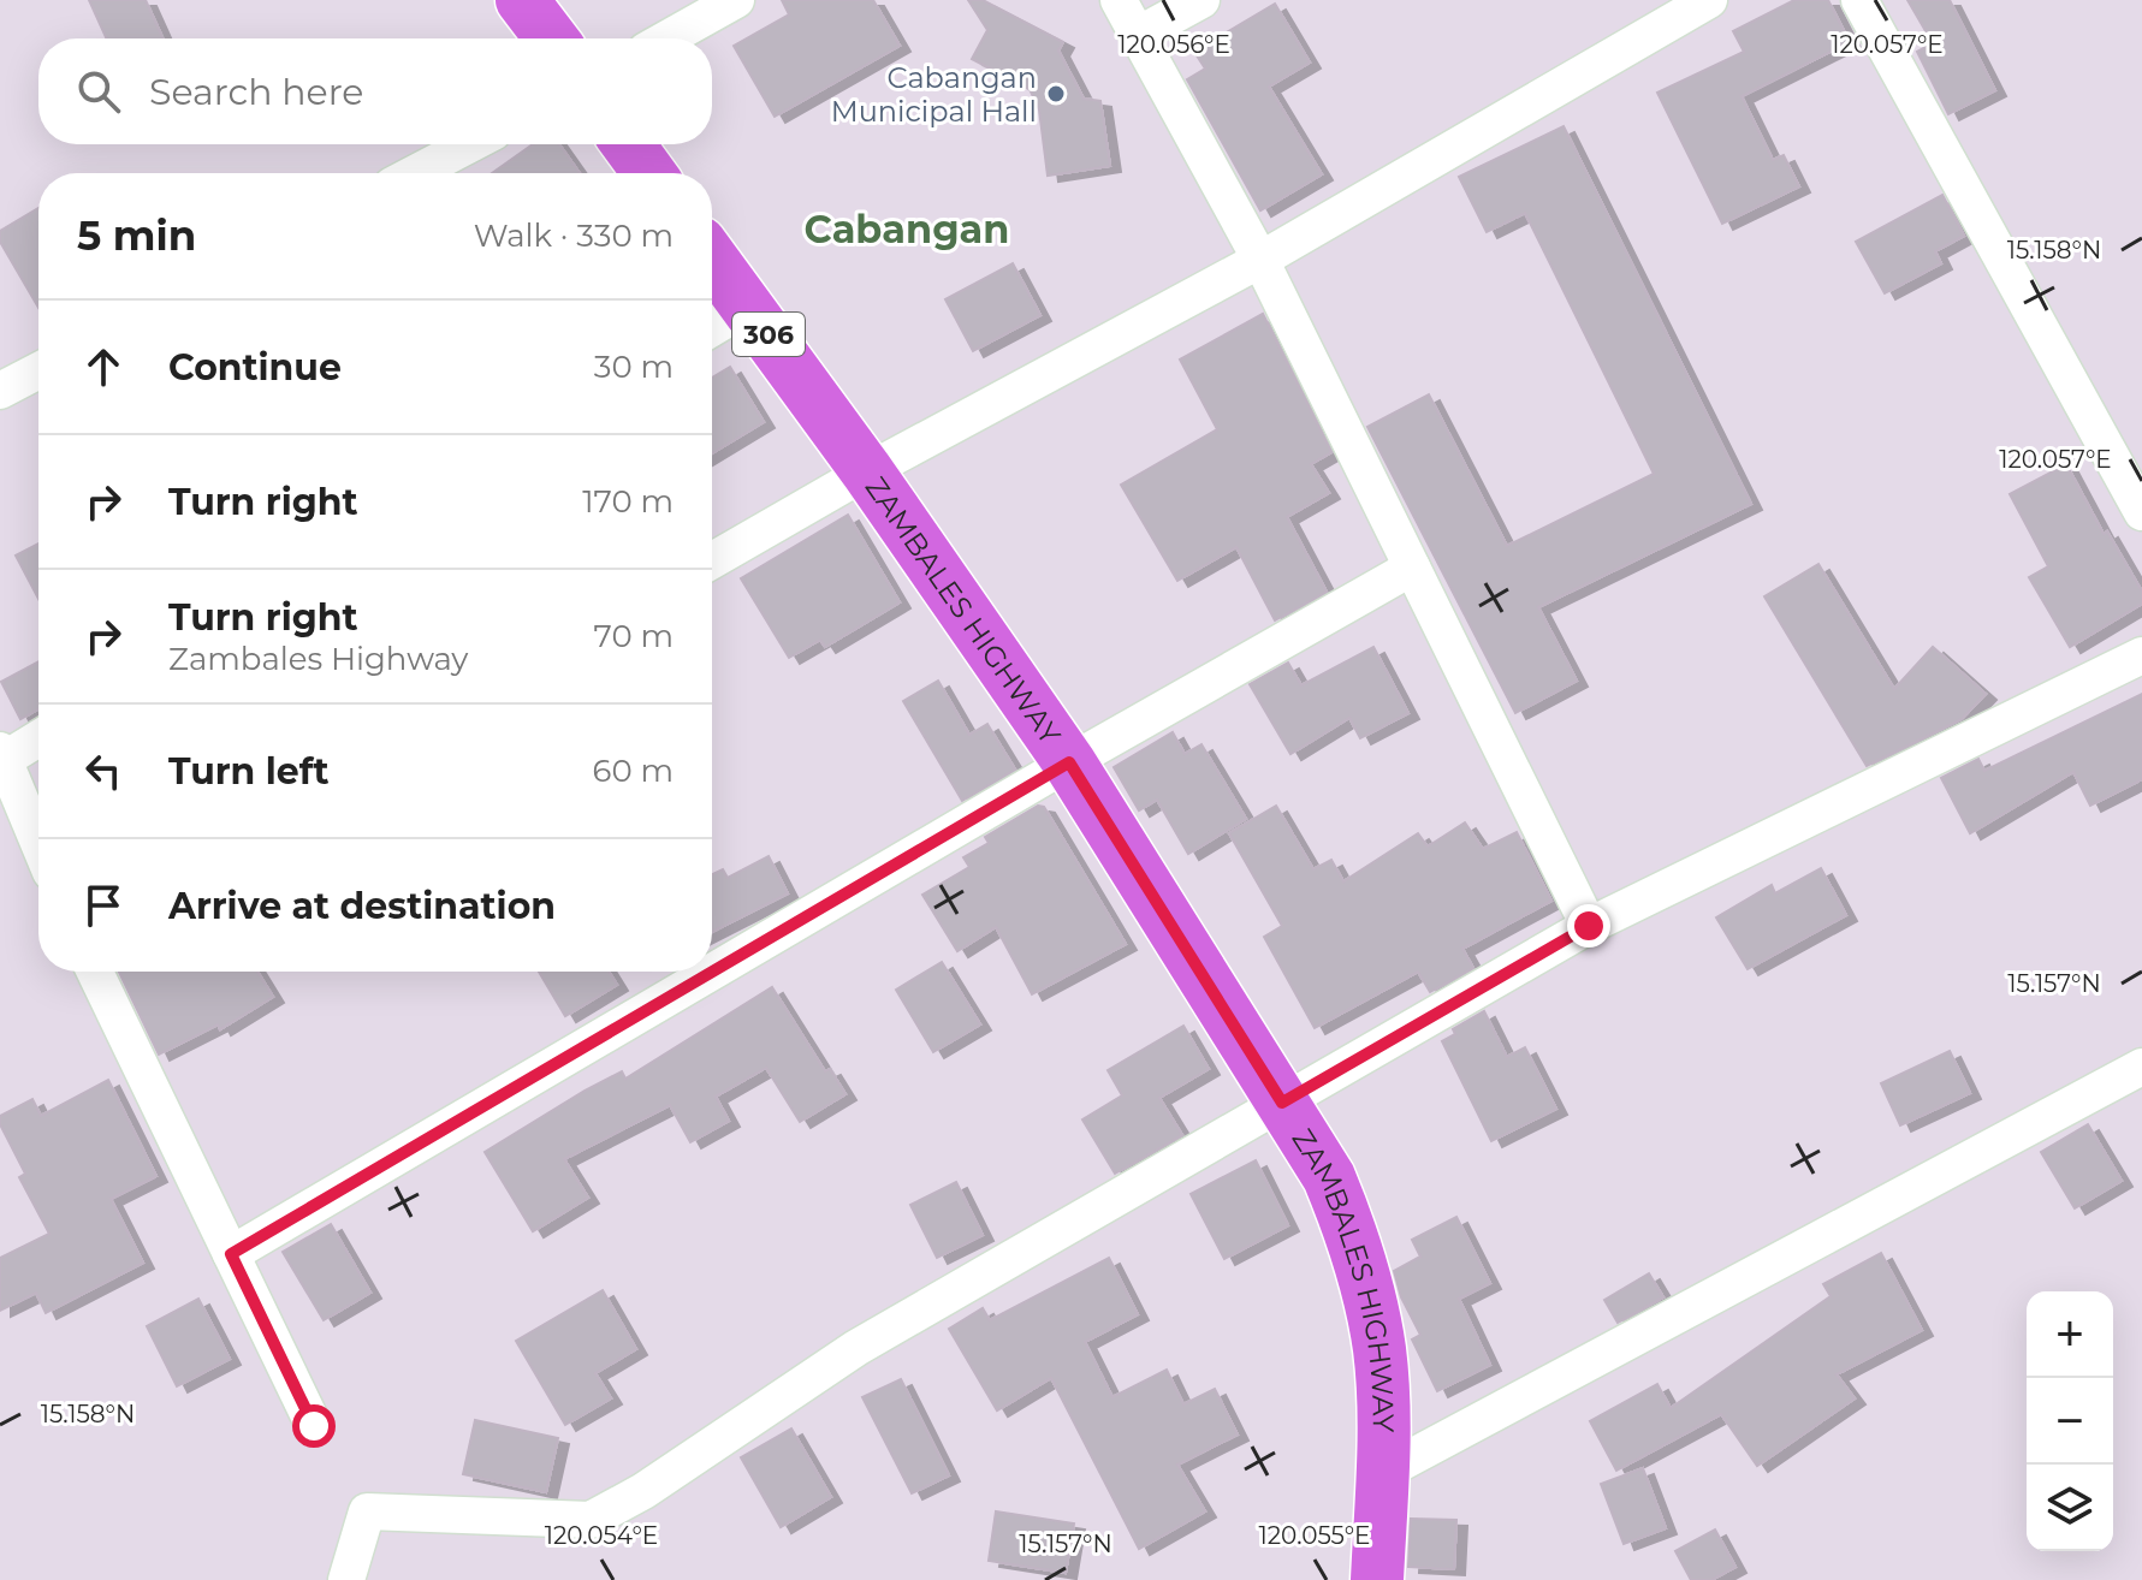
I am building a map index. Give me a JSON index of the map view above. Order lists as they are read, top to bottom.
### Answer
{
  "streets": {
    "main road": ["306", "ZAMBALES HIGHWAY"]
  },
  "districts": ["Cabangan"],
  "places": ["Cabangan Municipal Hall"],
  "page": {
    "search": "Search here",
    "heading": ["5 min", "Walk · 330 m"],
    "list": [
      ["Continue", "30 m"],
      ["Turn right", "170 m"],
      ["Turn right", "Zambales Highway", "70 m"],
      ["Turn left", "60 m"],
      "Arrive at destination"
    ],
    "map_buttons": ["+", "−"]
  },
  "coordinates": [
    "120.056°E",
    "120.057°E",
    "15.158°N",
    "15.157°N",
    "120.054°E",
    "120.055°E"
  ]
}
